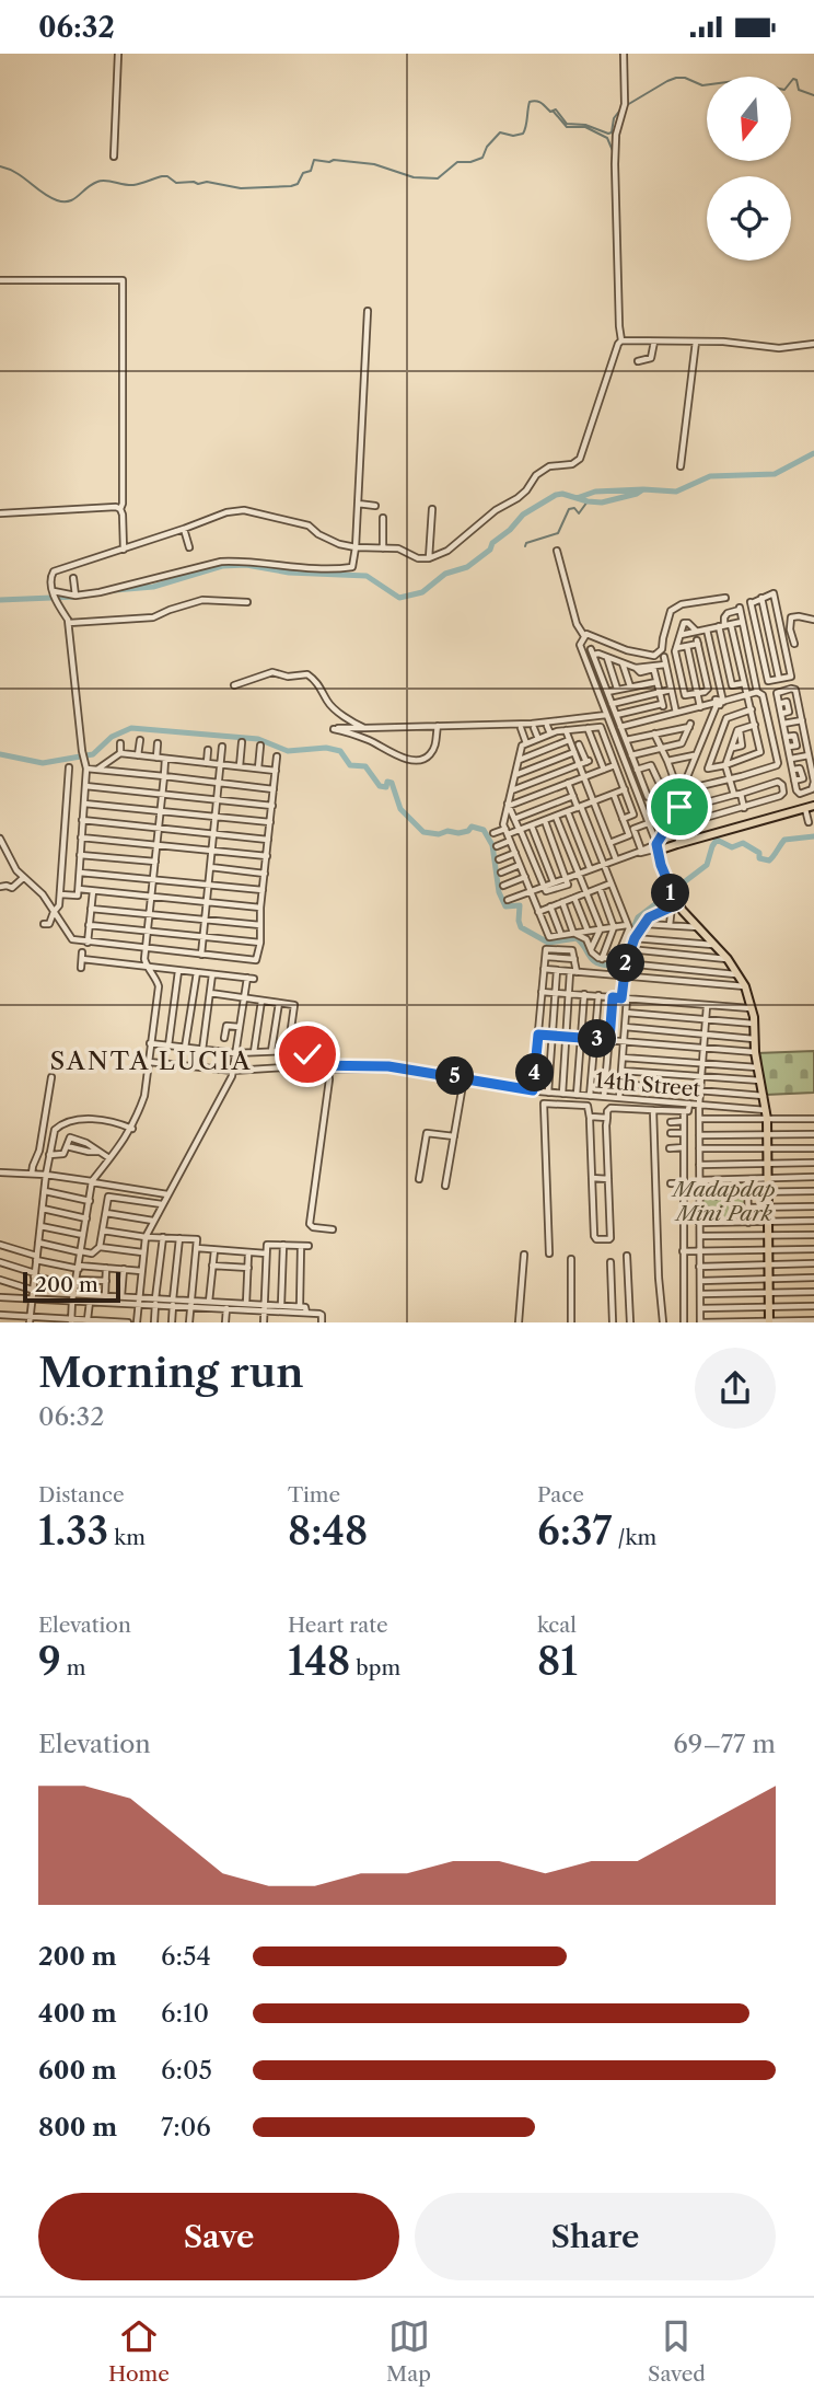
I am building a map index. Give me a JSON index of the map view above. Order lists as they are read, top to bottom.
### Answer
{
  "streets": {
    "street": ["14th Street"]
  },
  "districts": ["SANTA LUCIA"],
  "parks": ["Madapdap Mini Park"],
  "scale_bar": "200 m",
  "north": "bottom",
  "page": {
    "status": "06:32",
    "pins": [
      "1",
      "2",
      "3",
      "4",
      "5"
    ],
    "scale": "200 m",
    "heading": ["Morning run", "06:32"],
    "stats": [
      ["Distance", "1.33 km"],
      ["Time", "8:48"],
      ["Pace", "6:37 /km"],
      ["Elevation", "9 m"],
      ["Heart rate", "148 bpm"],
      ["kcal", "81"]
    ],
    "chart": ["Elevation", "69–77 m"],
    "list": [
      {
        "name": "200 m",
        "note": "6:54"
      },
      {
        "name": "400 m",
        "note": "6:10"
      },
      {
        "name": "600 m",
        "note": "6:05"
      },
      {
        "name": "800 m",
        "note": "7:06"
      }
    ],
    "buttons": ["Save", "Share"],
    "tabs": ["Home", "Map", "Saved"]
  }
}
